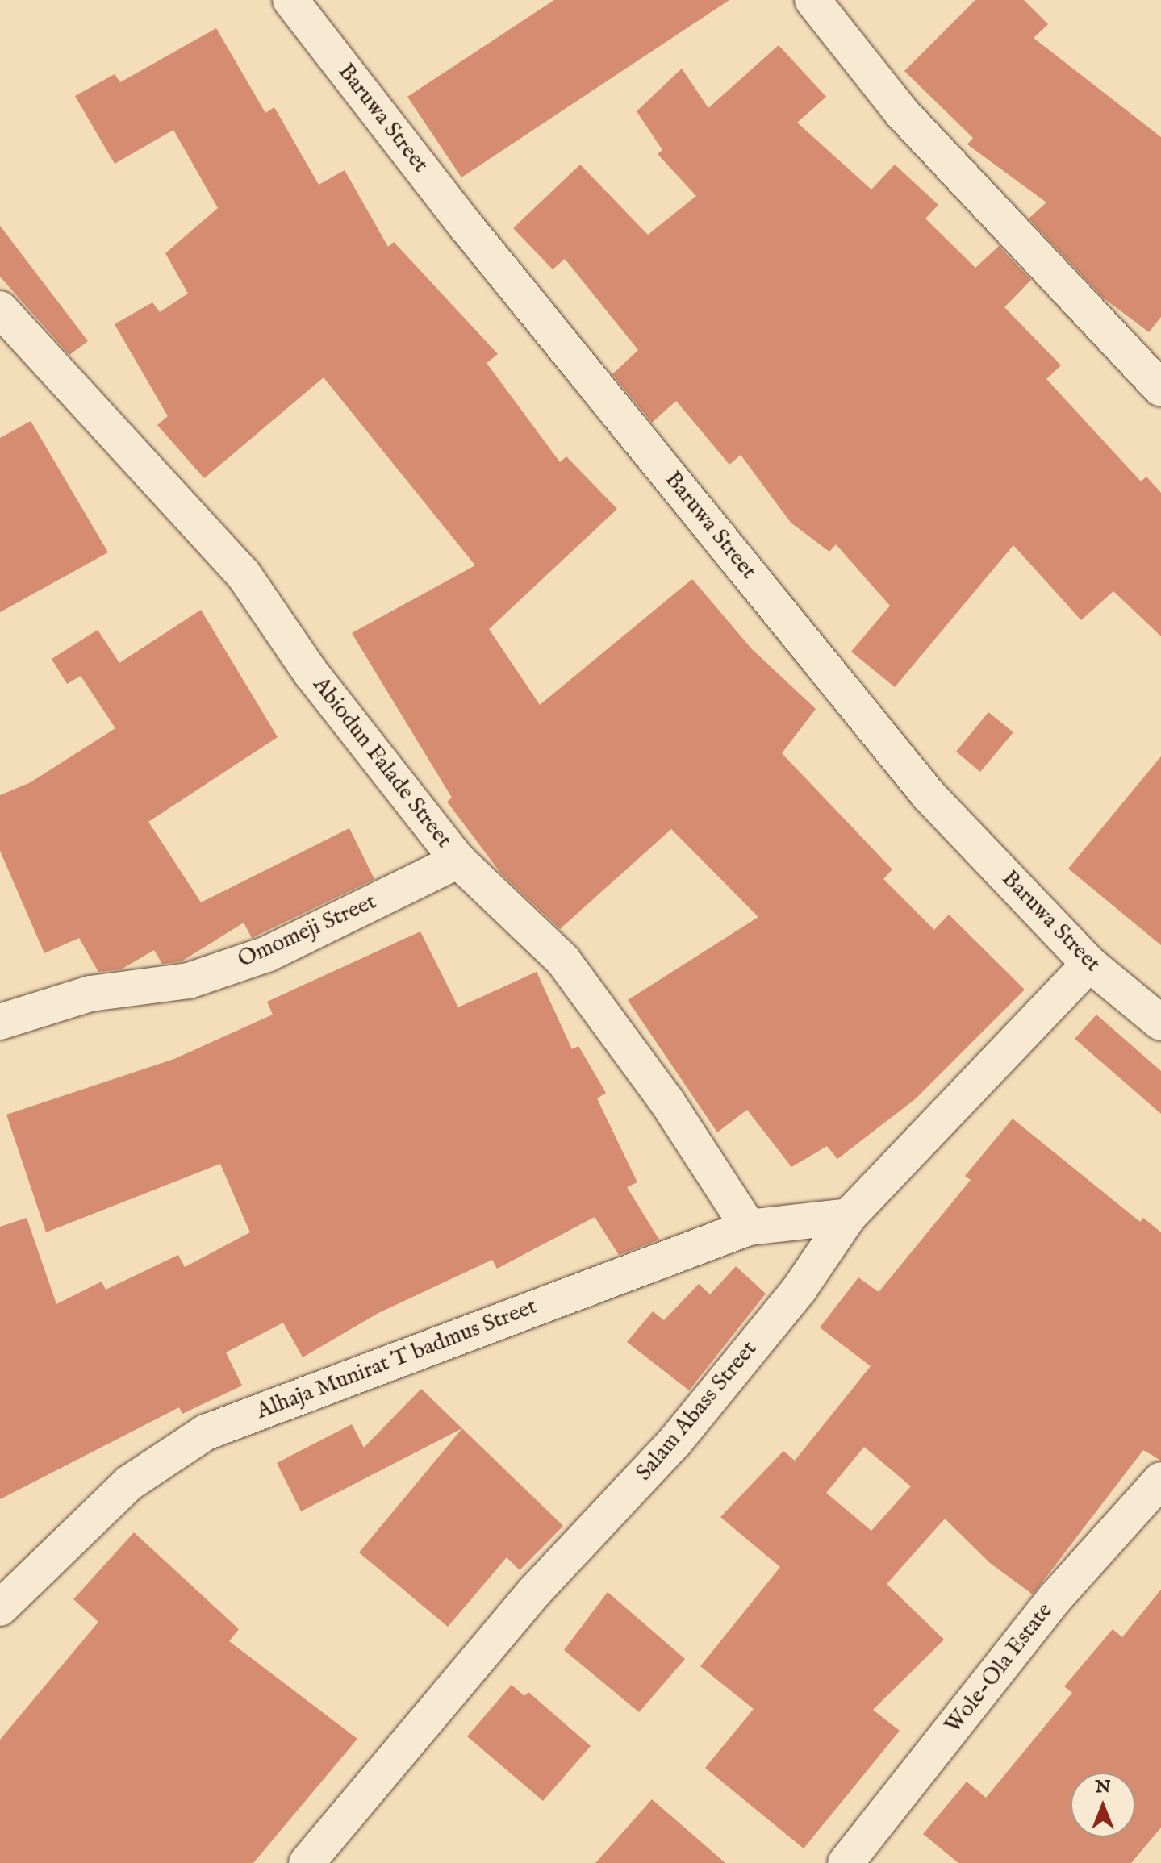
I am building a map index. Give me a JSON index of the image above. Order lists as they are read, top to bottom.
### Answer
{
  "streets": {
    "street": [
      "Baruwa Street",
      "Abiodun Falade Street",
      "Omomeji Street",
      "Alhaja Munirat T badmus Street",
      "Salam Abass Street",
      "Wole-Ola Estate"
    ]
  },
  "crossings": [
    ["Baruwa Street", "Salam Abass Street"],
    ["Abiodun Falade Street", "Omomeji Street"],
    ["Abiodun Falade Street", "Alhaja Munirat T badmus Street"],
    ["Alhaja Munirat T badmus Street", "Salam Abass Street"]
  ],
  "north": "top"
}
